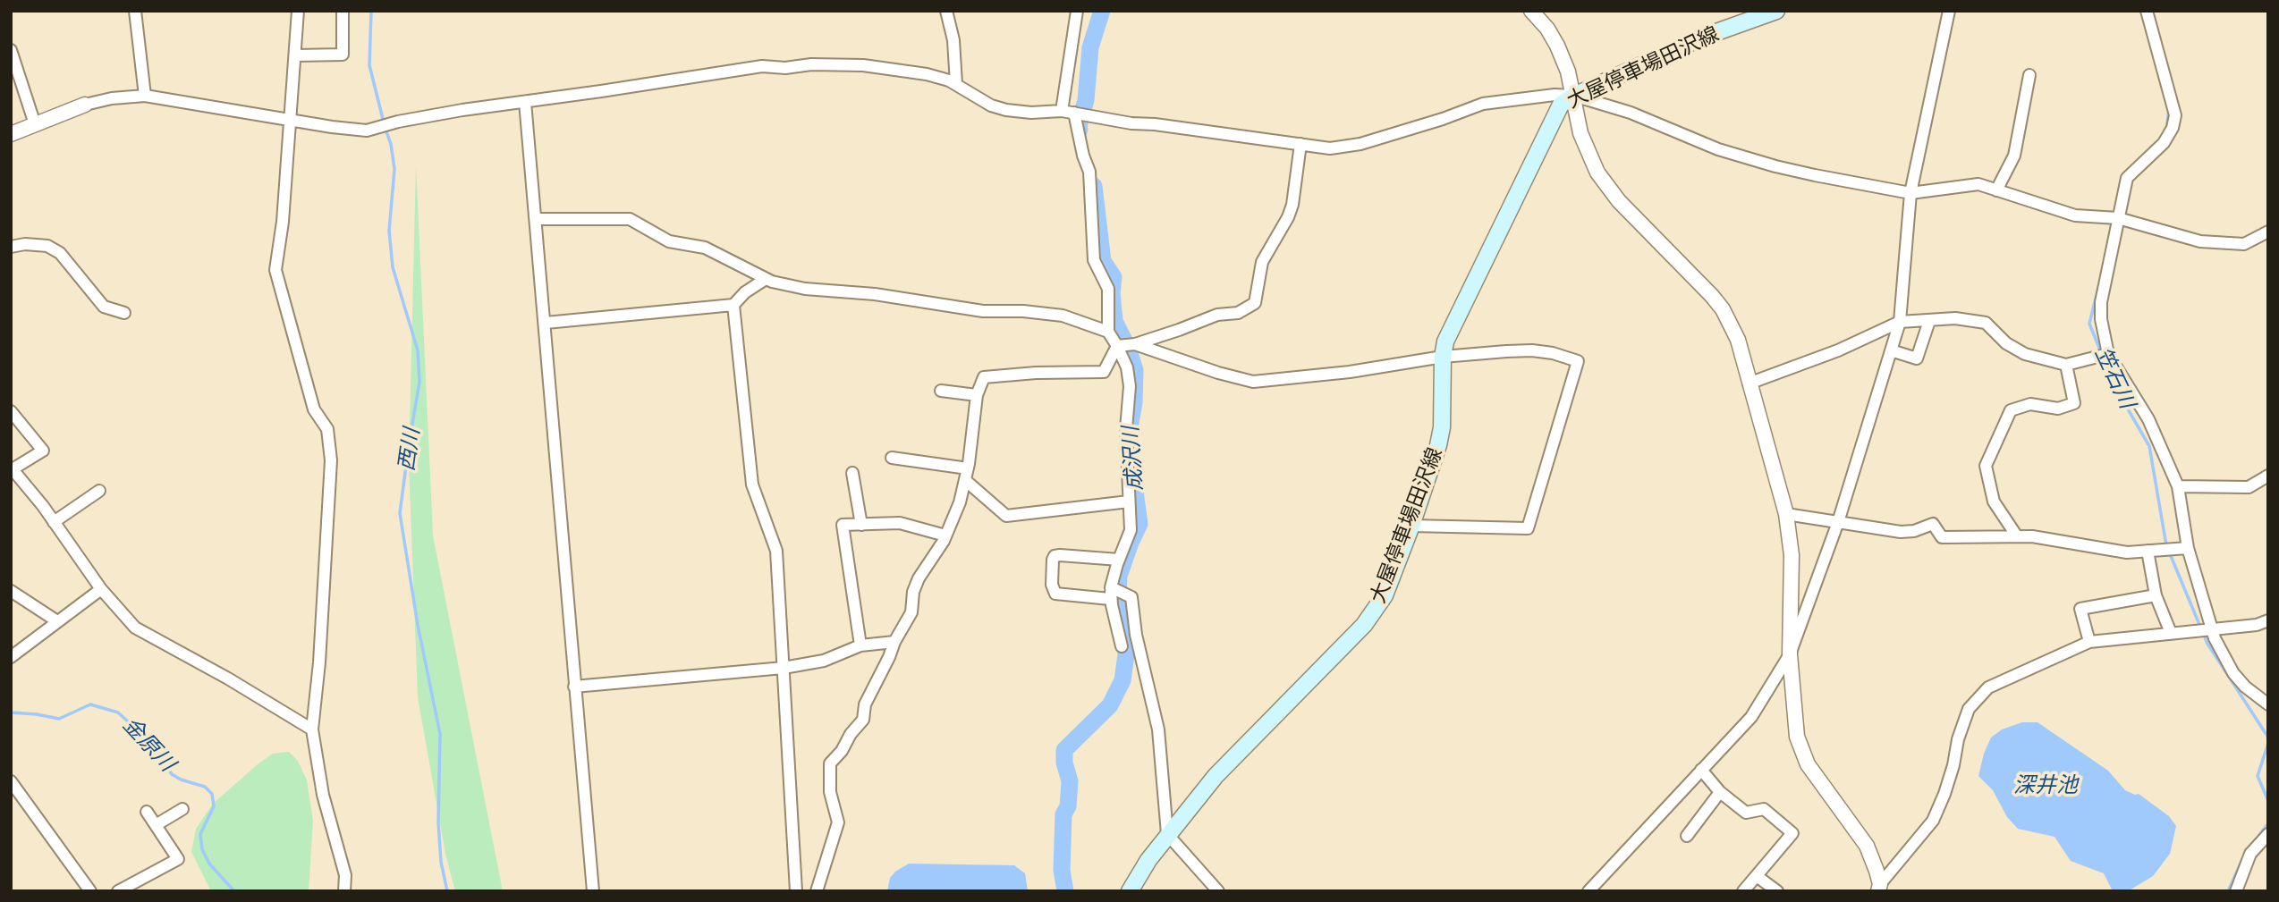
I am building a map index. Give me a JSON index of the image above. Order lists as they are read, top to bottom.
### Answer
{
  "streets": {
    "main road": ["大屋停車場田沢線"]
  },
  "water": [
    "笠石川",
    "西川",
    "成沢川",
    "金原川",
    "深井池"
  ]
}
